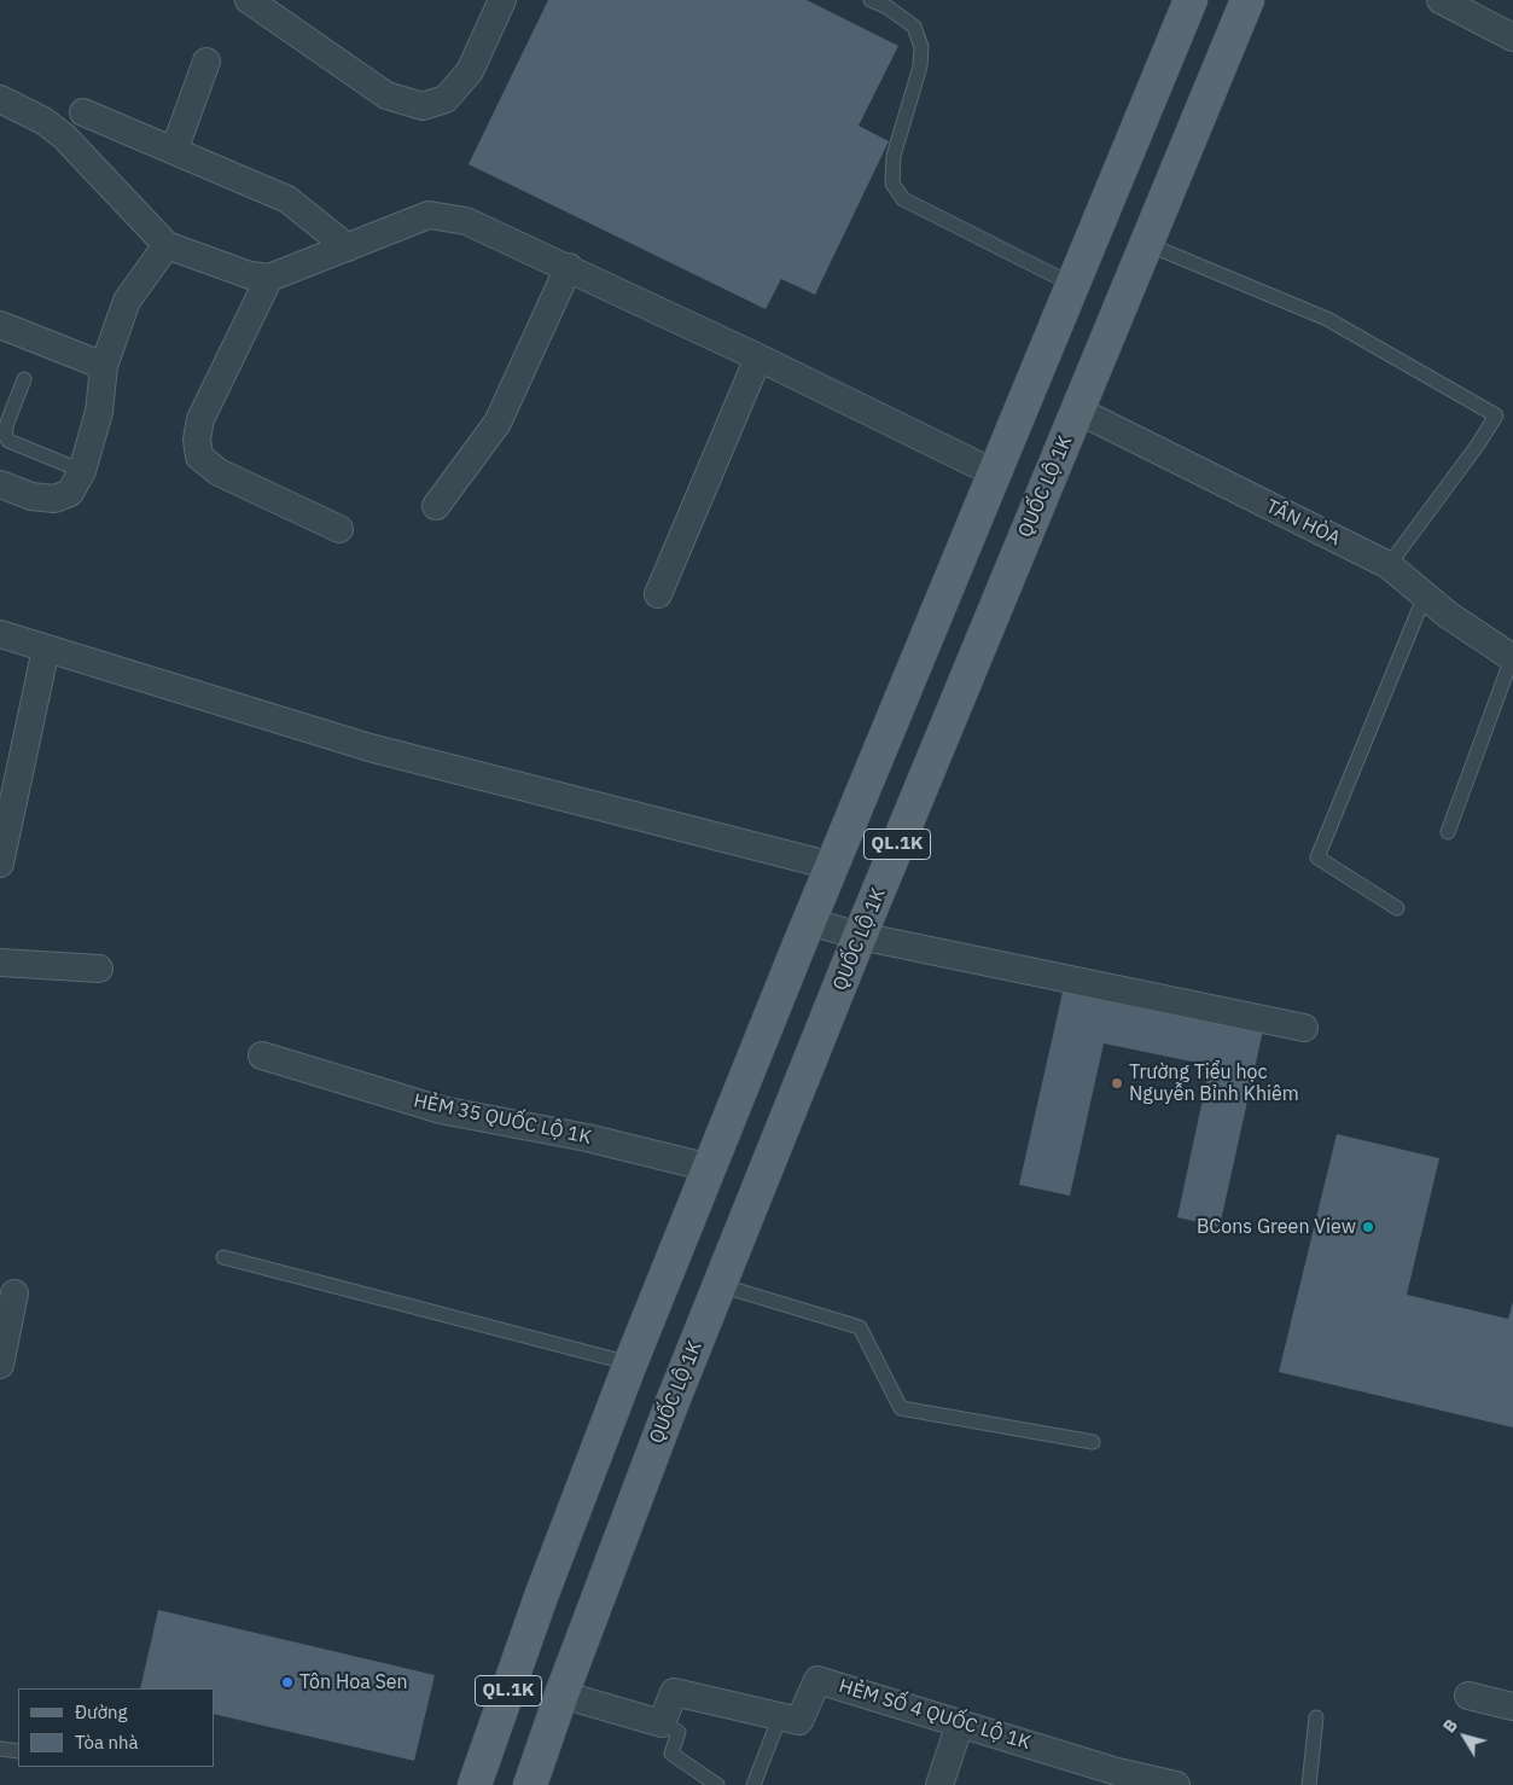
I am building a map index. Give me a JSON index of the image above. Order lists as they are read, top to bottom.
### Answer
{
  "streets": {
    "main road": ["QUỐC LỘ 1K", "QL.1K"],
    "street": ["TÂN HÒA", "HẺM 35 QUỐC LỘ 1K", "HẺM SỐ 4 QUỐC LỘ 1K"]
  },
  "crossings": [
    ["QUỐC LỘ 1K", "TÂN HÒA"],
    ["QL.1K", "HẺM 35 QUỐC LỘ 1K"]
  ],
  "places": ["Trường Tiểu học Nguyễn Bỉnh Khiêm", "BCons Green View", "Tôn Hoa Sen"],
  "legend": ["Đường", "Tòa nhà"],
  "north": "top left"
}
